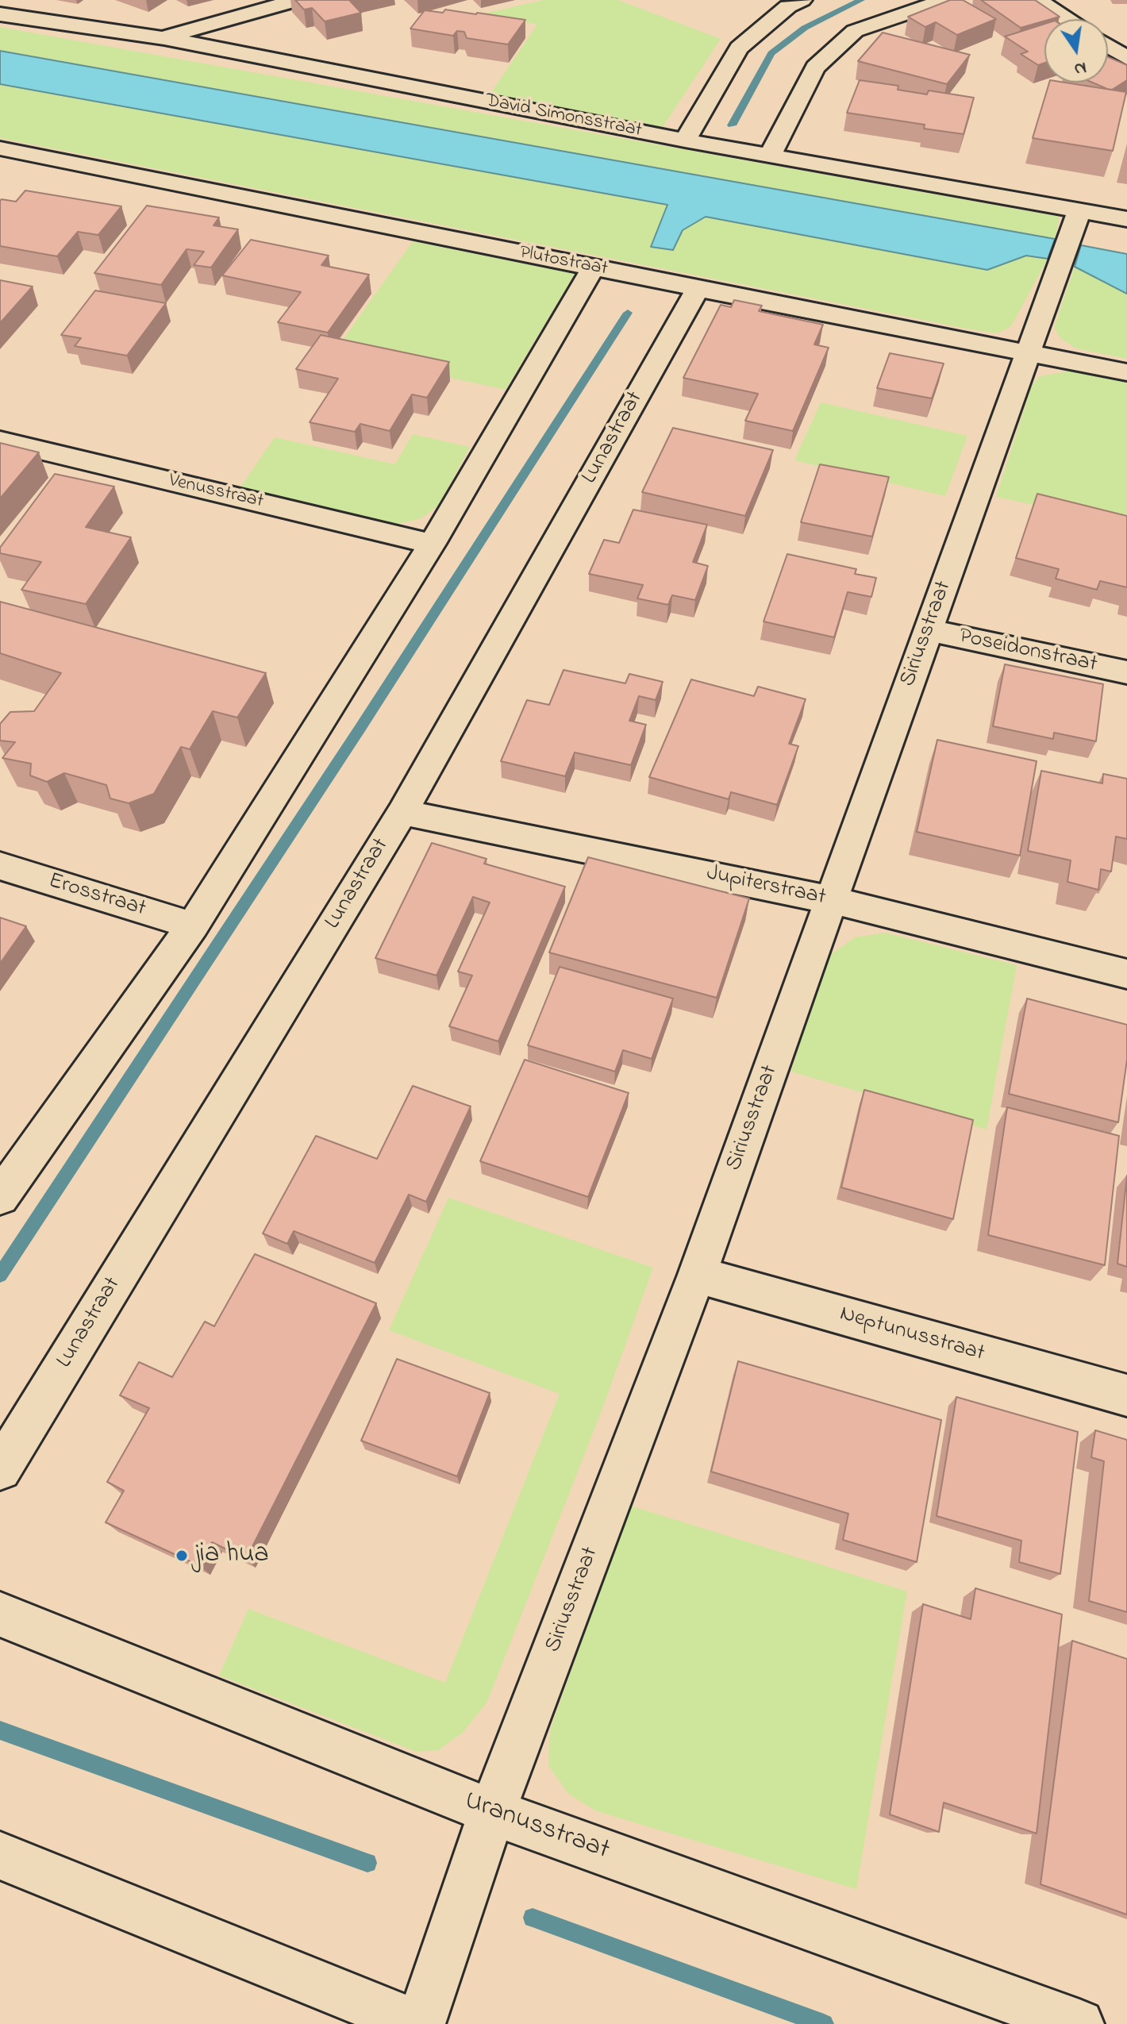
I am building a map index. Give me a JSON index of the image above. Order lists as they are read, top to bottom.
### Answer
{
  "streets": {
    "street": [
      "David Simonsstraat",
      "Plutostraat",
      "Lunastraat",
      "Venusstraat",
      "Siriusstraat",
      "Poseidonstraat",
      "Jupiterstraat",
      "Erosstraat",
      "Neptunusstraat",
      "Uranusstraat"
    ]
  },
  "crossings": [
    ["David Simonsstraat", "Siriusstraat"],
    ["Plutostraat", "Lunastraat"],
    ["Plutostraat", "Siriusstraat"],
    ["Lunastraat", "Jupiterstraat"],
    ["Siriusstraat", "Poseidonstraat"],
    ["Siriusstraat", "Jupiterstraat"],
    ["Siriusstraat", "Neptunusstraat"],
    ["Siriusstraat", "Uranusstraat"]
  ],
  "places": ["jia hua"],
  "north": "bottom"
}
